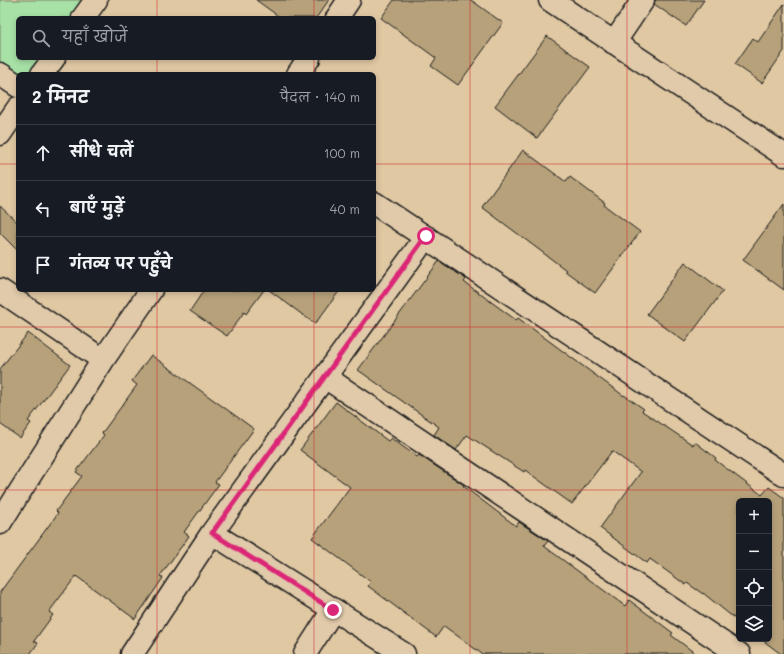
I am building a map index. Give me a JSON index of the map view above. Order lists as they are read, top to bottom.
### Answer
{
  "page": {
    "search": "यहाँ खोजें",
    "heading": ["2 मिनट", "पैदल · 140 m"],
    "list": [
      ["सीधे चलें", "100 m"],
      ["बाएँ मुड़ें", "40 m"],
      "गंतव्य पर पहुँचे"
    ],
    "map_buttons": ["+", "−"]
  }
}
